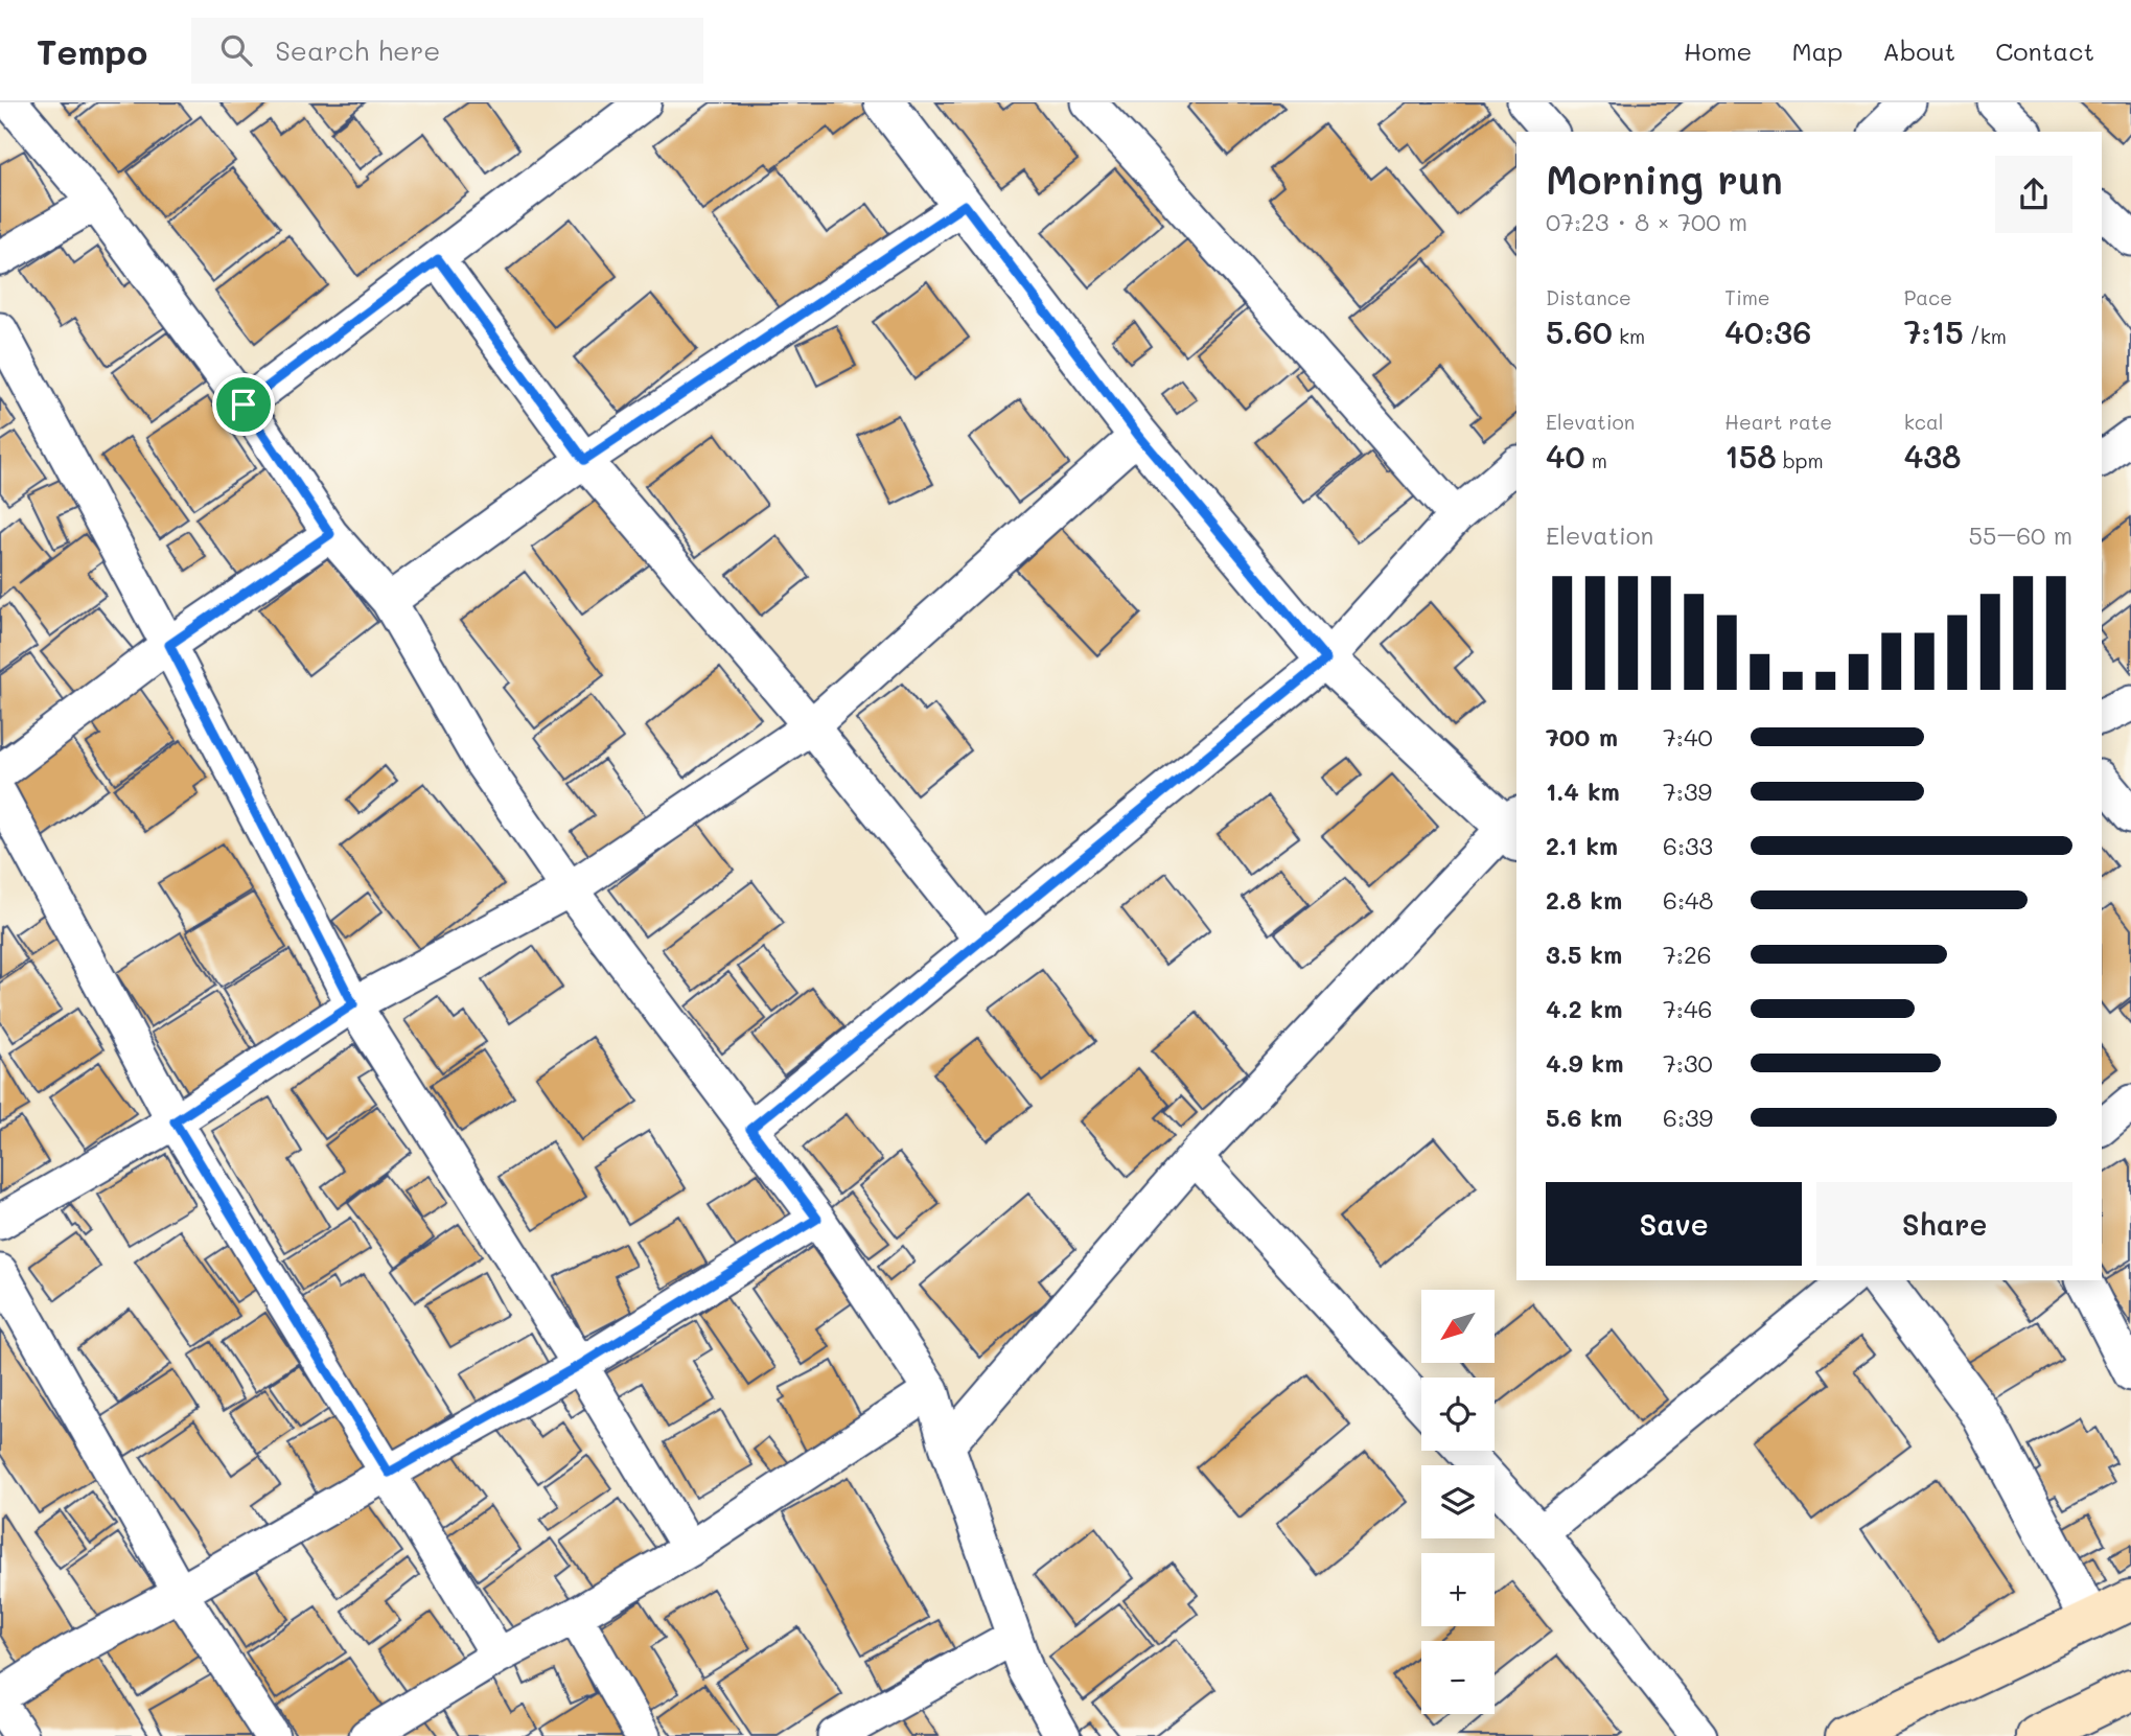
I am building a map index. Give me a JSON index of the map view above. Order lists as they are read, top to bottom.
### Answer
{
  "north": "bottom left",
  "page": {
    "header": "Tempo",
    "search": "Search here",
    "nav": [
      "Home",
      "Map",
      "About",
      "Contact"
    ],
    "heading": ["Morning run", "07:23 · 8 × 700 m"],
    "stats": [
      ["Distance", "5.60 km"],
      ["Time", "40:36"],
      ["Pace", "7:15 /km"],
      ["Elevation", "40 m"],
      ["Heart rate", "158 bpm"],
      ["kcal", "438"]
    ],
    "chart": ["Elevation", "55–60 m"],
    "list": [
      {
        "name": "700 m",
        "note": "7:40"
      },
      {
        "name": "1.4 km",
        "note": "7:39"
      },
      {
        "name": "2.1 km",
        "note": "6:33"
      },
      {
        "name": "2.8 km",
        "note": "6:48"
      },
      {
        "name": "3.5 km",
        "note": "7:26"
      },
      {
        "name": "4.2 km",
        "note": "7:46"
      },
      {
        "name": "4.9 km",
        "note": "7:30"
      },
      {
        "name": "5.6 km",
        "note": "6:39"
      }
    ],
    "buttons": ["Save", "Share"],
    "map_buttons": ["+", "−"]
  }
}
